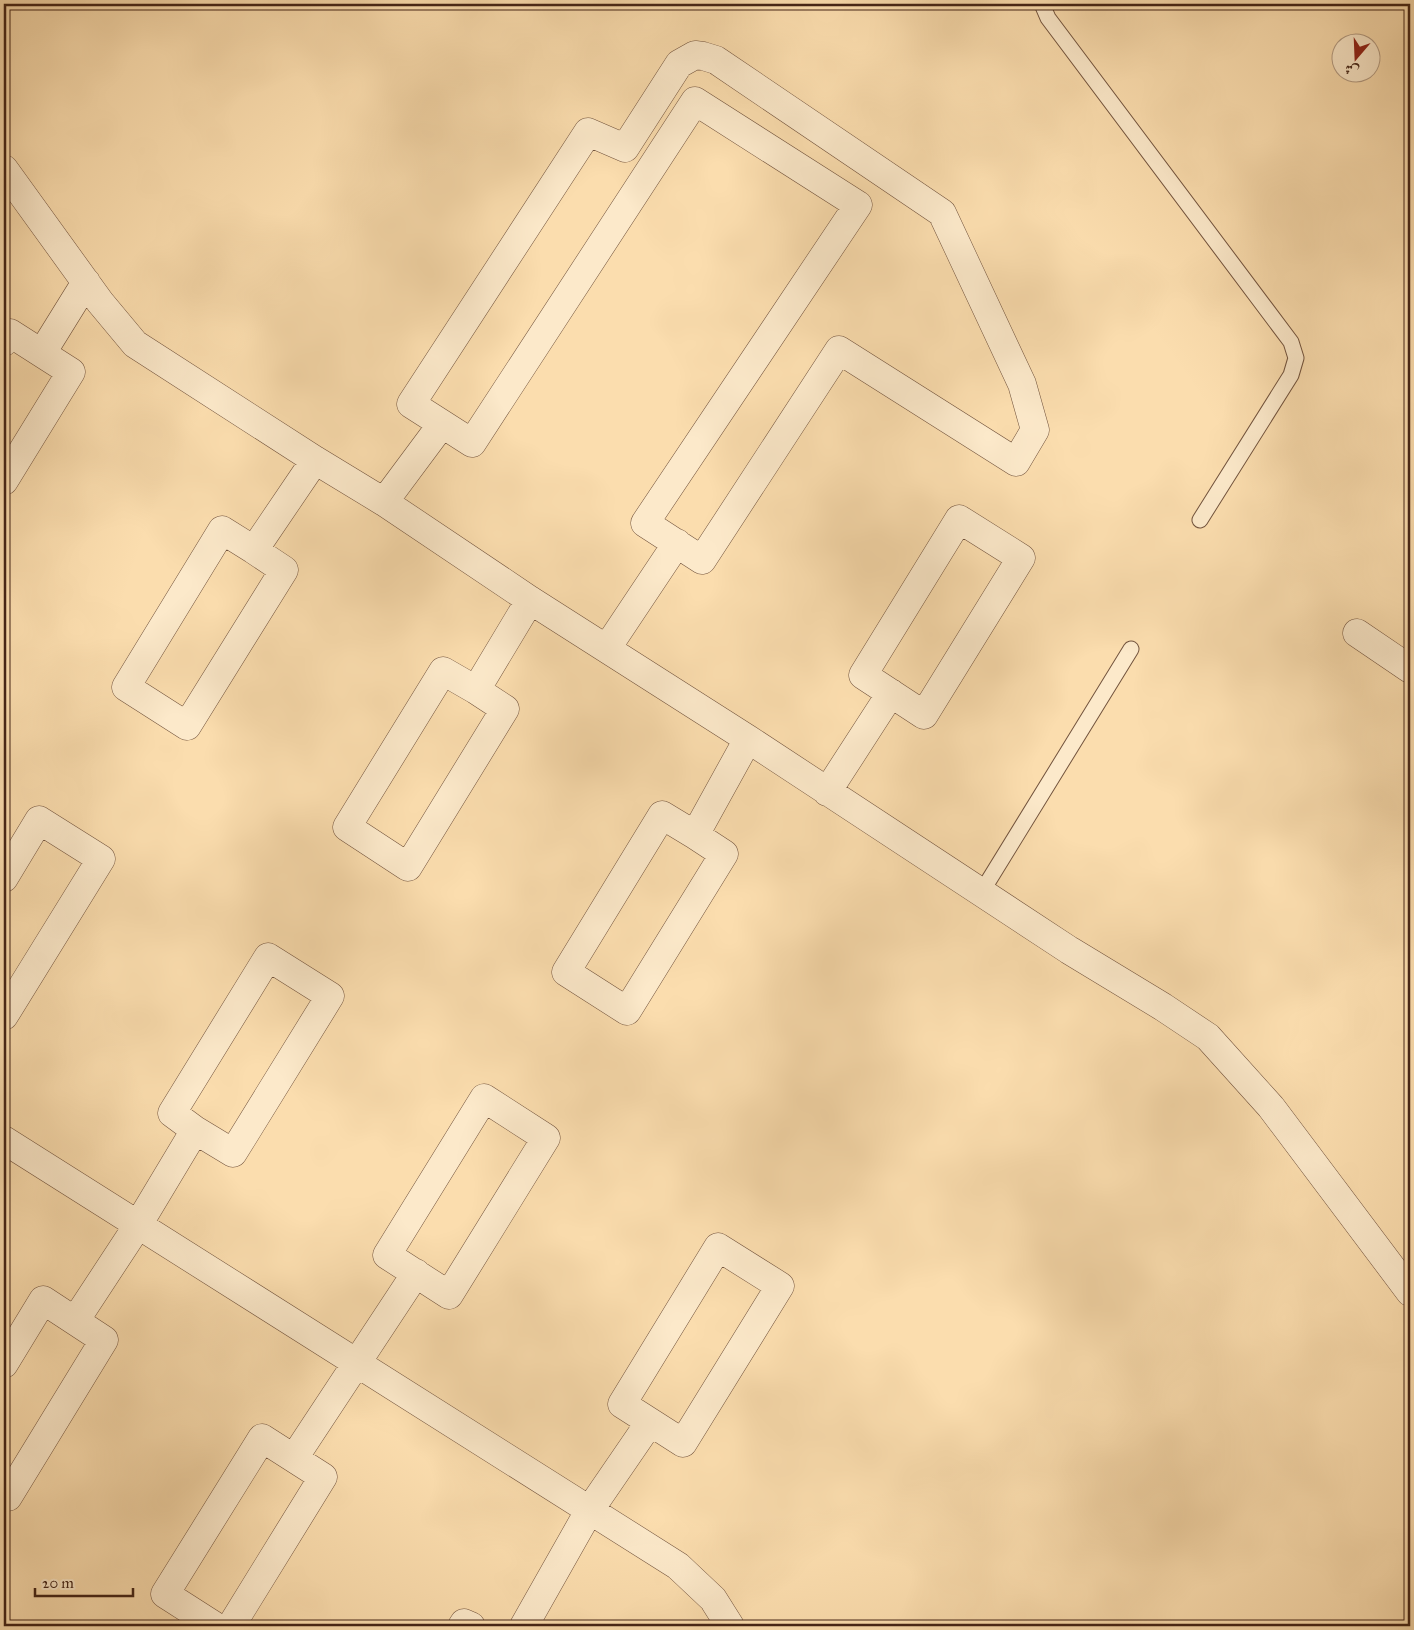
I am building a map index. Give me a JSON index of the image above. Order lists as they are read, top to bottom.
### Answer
{
  "scale_bar": "20 m",
  "north": "bottom"
}
